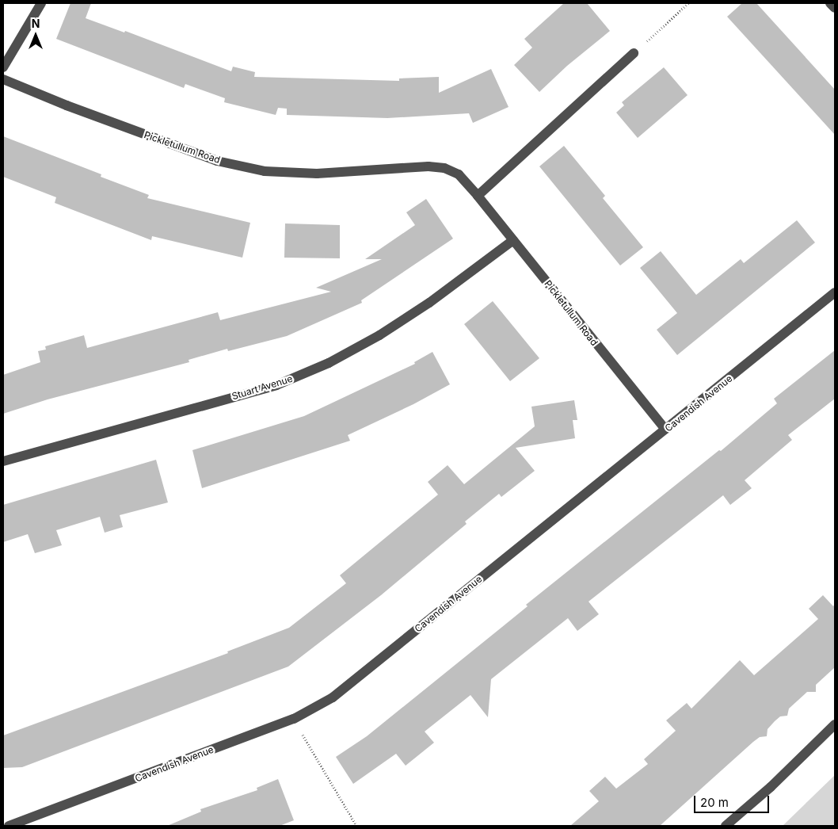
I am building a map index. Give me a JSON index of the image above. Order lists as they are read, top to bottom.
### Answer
{
  "streets": {
    "street": ["Pickletullum Road", "Stuart Avenue", "Cavendish Avenue"]
  },
  "crossings": [
    ["Pickletullum Road", "Stuart Avenue"],
    ["Pickletullum Road", "Cavendish Avenue"]
  ],
  "scale_bar": "20 m",
  "north": "top"
}
